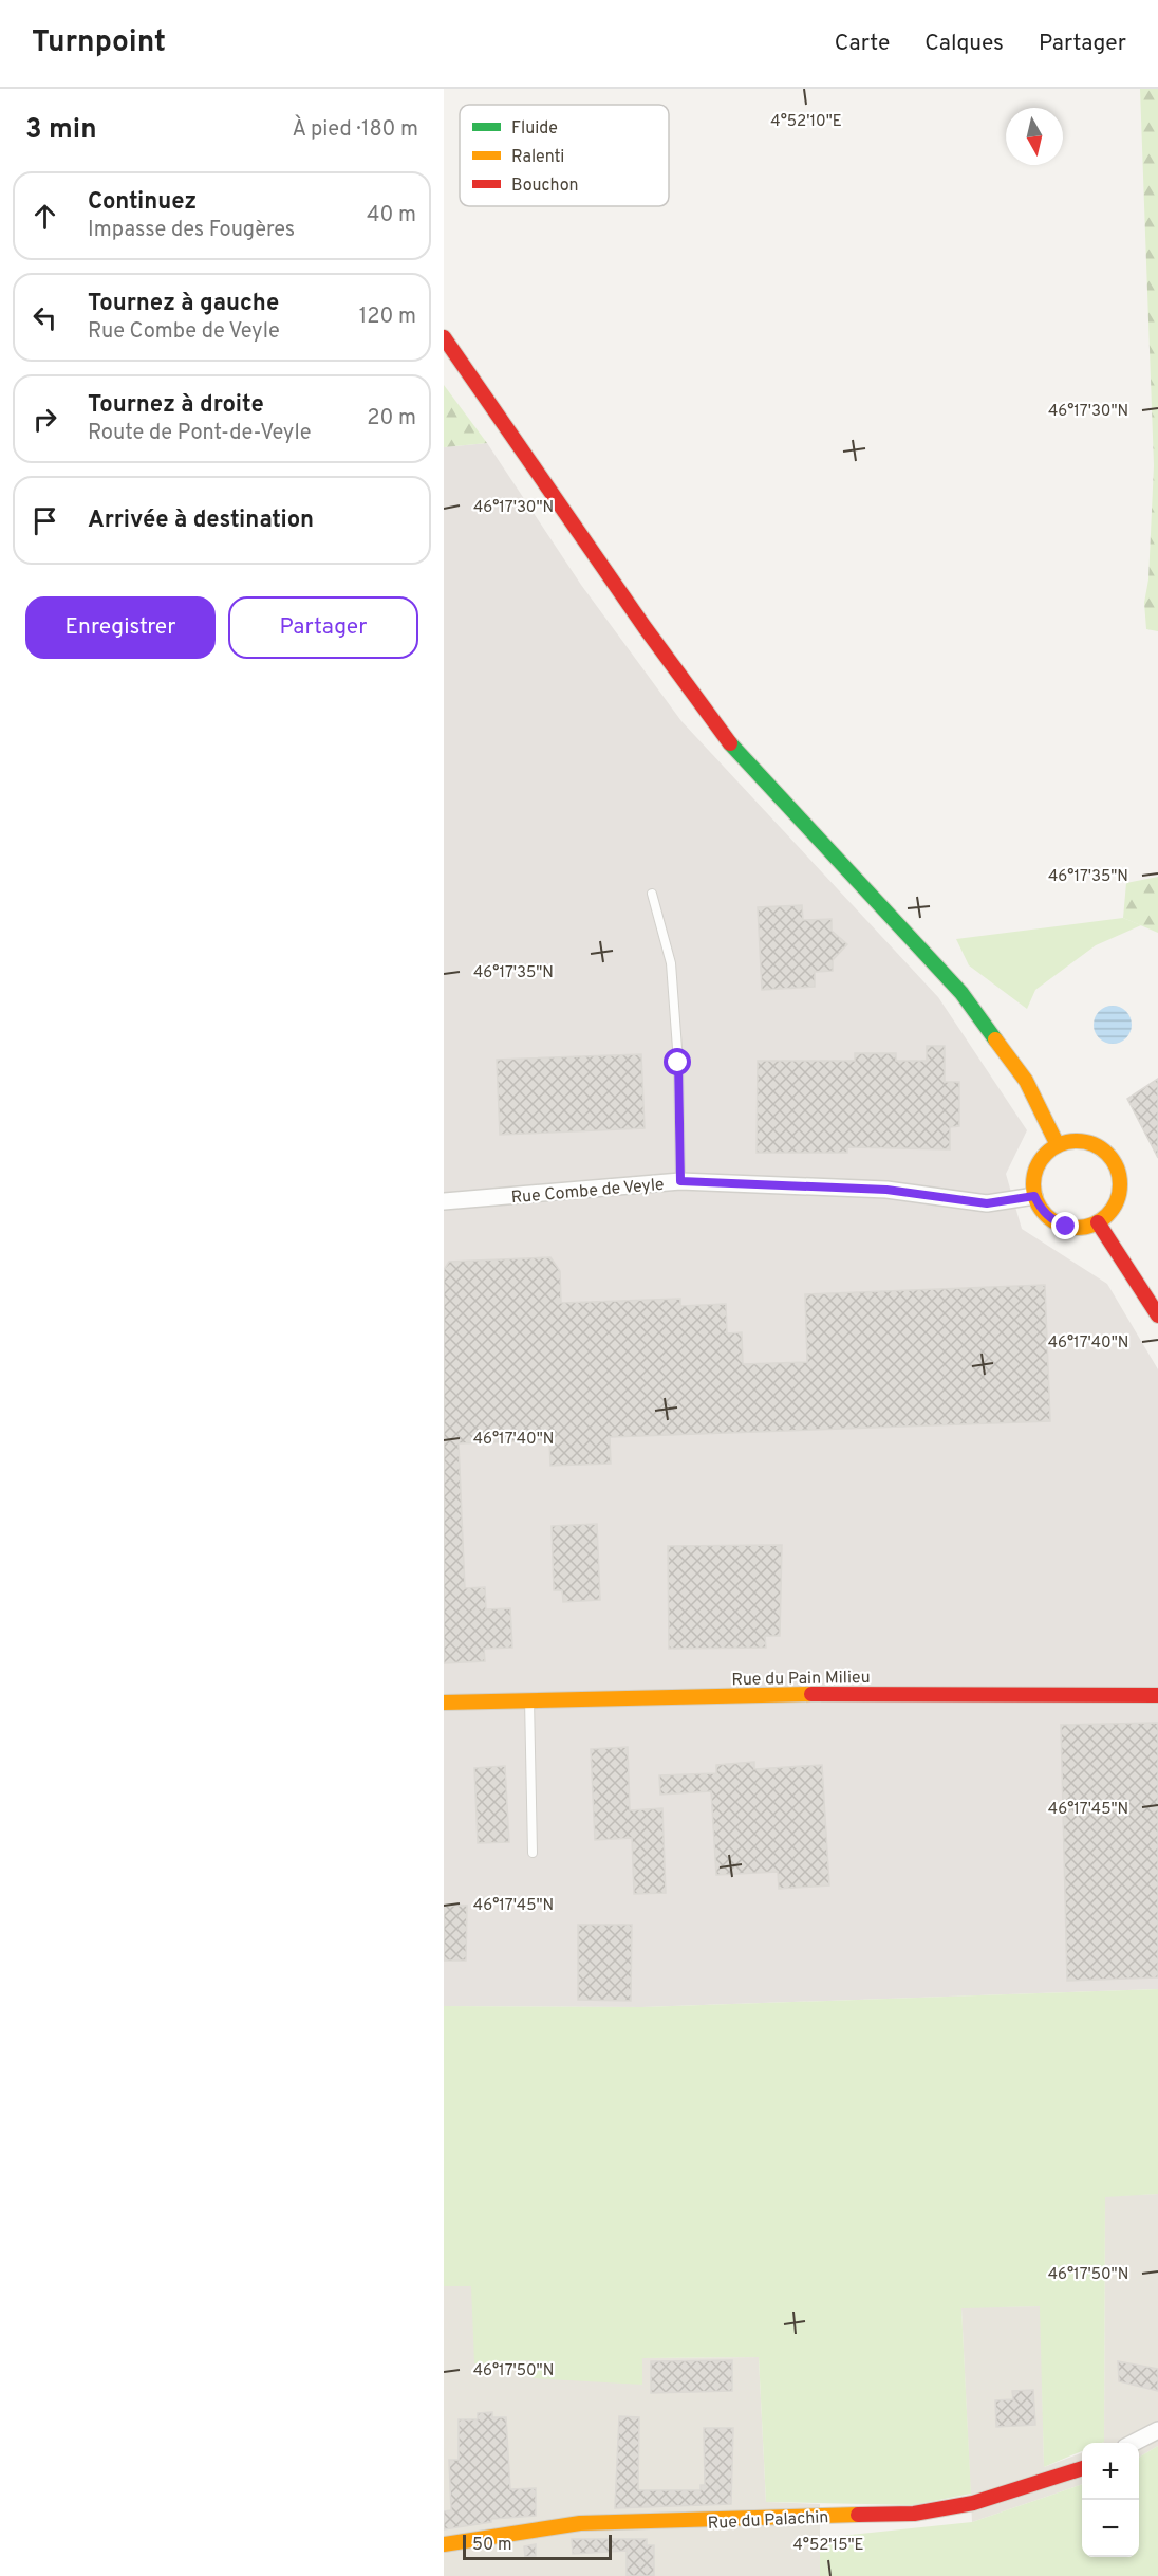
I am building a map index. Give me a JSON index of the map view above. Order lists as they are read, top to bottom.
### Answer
{
  "streets": {
    "main road": ["Rue du Pain Milieu", "Rue du Palachin"],
    "street": ["Rue Combe de Veyle"]
  },
  "legend": ["Fluide", "Ralenti", "Bouchon"],
  "scale_bar": "50 m",
  "north": "bottom",
  "page": {
    "header": "Turnpoint",
    "nav": ["Carte", "Calques", "Partager"],
    "heading": ["3 min", "À pied · 180 m"],
    "list": [
      ["Continuez", "Impasse des Fougères", "40 m"],
      ["Tournez à gauche", "Rue Combe de Veyle", "120 m"],
      ["Tournez à droite", "Route de Pont-de-Veyle", "20 m"],
      "Arrivée à destination"
    ],
    "buttons": ["Enregistrer", "Partager"],
    "map_buttons": ["+", "−"],
    "scale": "50 m"
  },
  "coordinates": [
    "4°52'10\"E",
    "46°17'30\"N",
    "46°17'35\"N",
    "46°17'40\"N",
    "46°17'45\"N",
    "46°17'50\"N",
    "4°52'15\"E"
  ]
}
